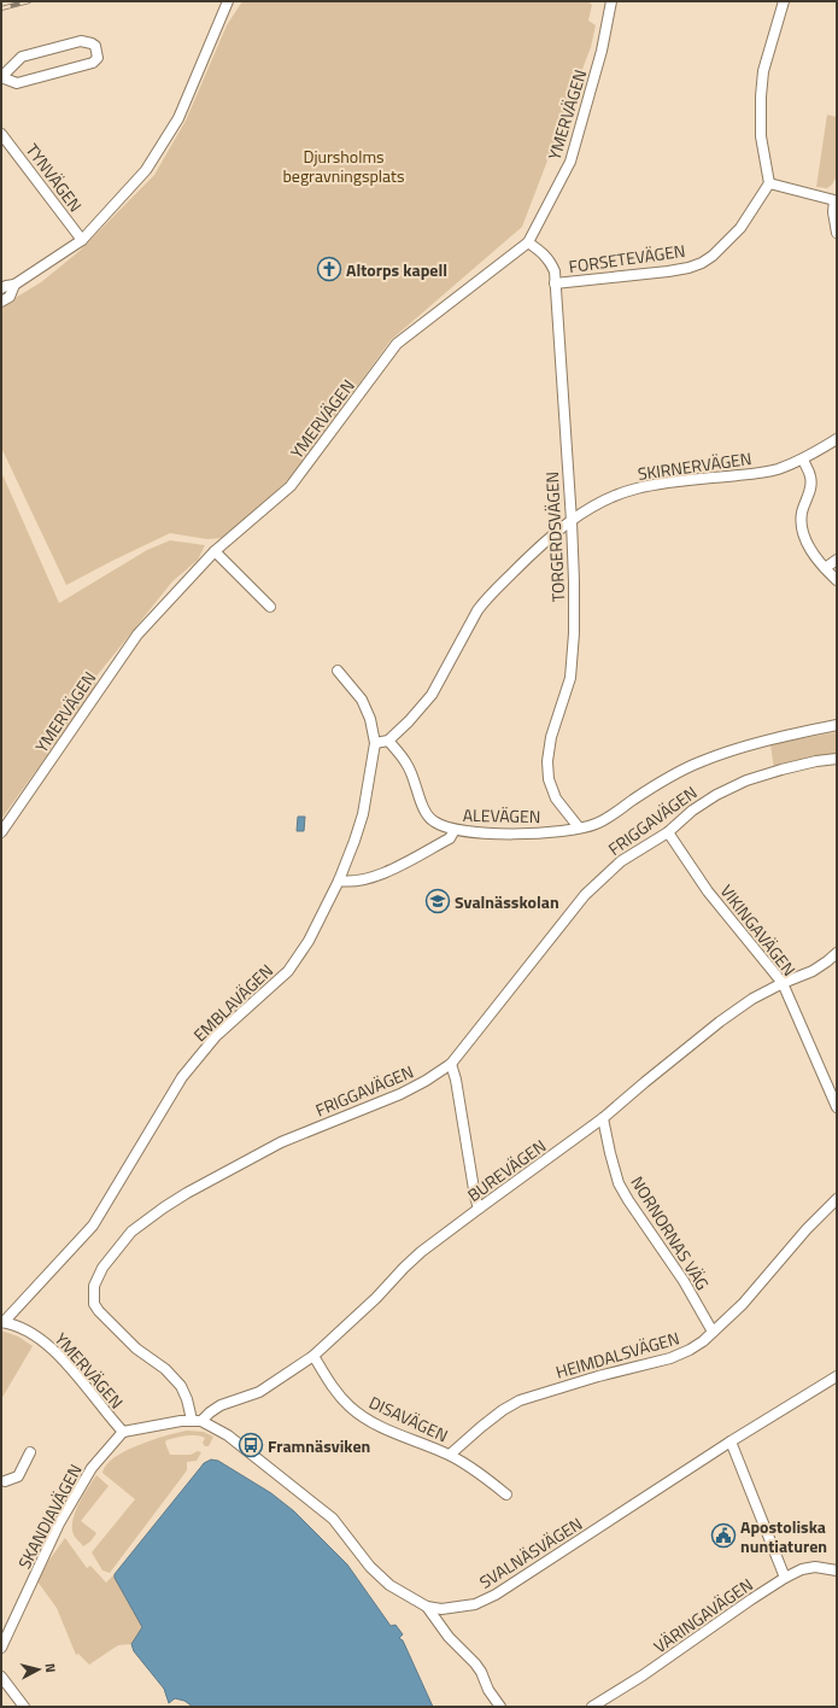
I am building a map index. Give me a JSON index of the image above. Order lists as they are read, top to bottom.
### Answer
{
  "streets": {
    "street": [
      "YMERVÄGEN",
      "TYNVÄGEN",
      "FORSETEVÄGEN",
      "SKIRNERVÄGEN",
      "TORGERDSVÄGEN",
      "ALEVÄGEN",
      "FRIGGAVÄGEN",
      "VIKINGAVÄGEN",
      "EMBLAVÄGEN",
      "BUREVÄGEN",
      "NORNORNAS VÄG",
      "HEIMDALSVÄGEN",
      "DISAVÄGEN",
      "SKANDIAVÄGEN",
      "SVALNÄSVÄGEN",
      "VÄRINGAVÄGEN"
    ]
  },
  "crossings": [
    ["YMERVÄGEN", "TORGERDSVÄGEN"],
    ["YMERVÄGEN", "EMBLAVÄGEN"],
    ["YMERVÄGEN", "SKANDIAVÄGEN"],
    ["FORSETEVÄGEN", "TORGERDSVÄGEN"],
    ["SKIRNERVÄGEN", "TORGERDSVÄGEN"],
    ["SKIRNERVÄGEN", "ALEVÄGEN"],
    ["TORGERDSVÄGEN", "ALEVÄGEN"],
    ["FRIGGAVÄGEN", "VIKINGAVÄGEN"],
    ["FRIGGAVÄGEN", "BUREVÄGEN"],
    ["FRIGGAVÄGEN", "SVALNÄSVÄGEN"],
    ["VIKINGAVÄGEN", "BUREVÄGEN"],
    ["BUREVÄGEN", "NORNORNAS VÄG"],
    ["BUREVÄGEN", "DISAVÄGEN"],
    ["BUREVÄGEN", "SVALNÄSVÄGEN"],
    ["NORNORNAS VÄG", "HEIMDALSVÄGEN"],
    ["HEIMDALSVÄGEN", "DISAVÄGEN"]
  ],
  "parks": ["Djursholms begravningsplats"],
  "places": {
    "church": ["Altorps kapell"],
    "school or university": ["Svalnässkolan"],
    "bus stop": ["Framnäsviken"],
    "public building": ["Apostoliska nuntiaturen"]
  },
  "north": "right"
}
